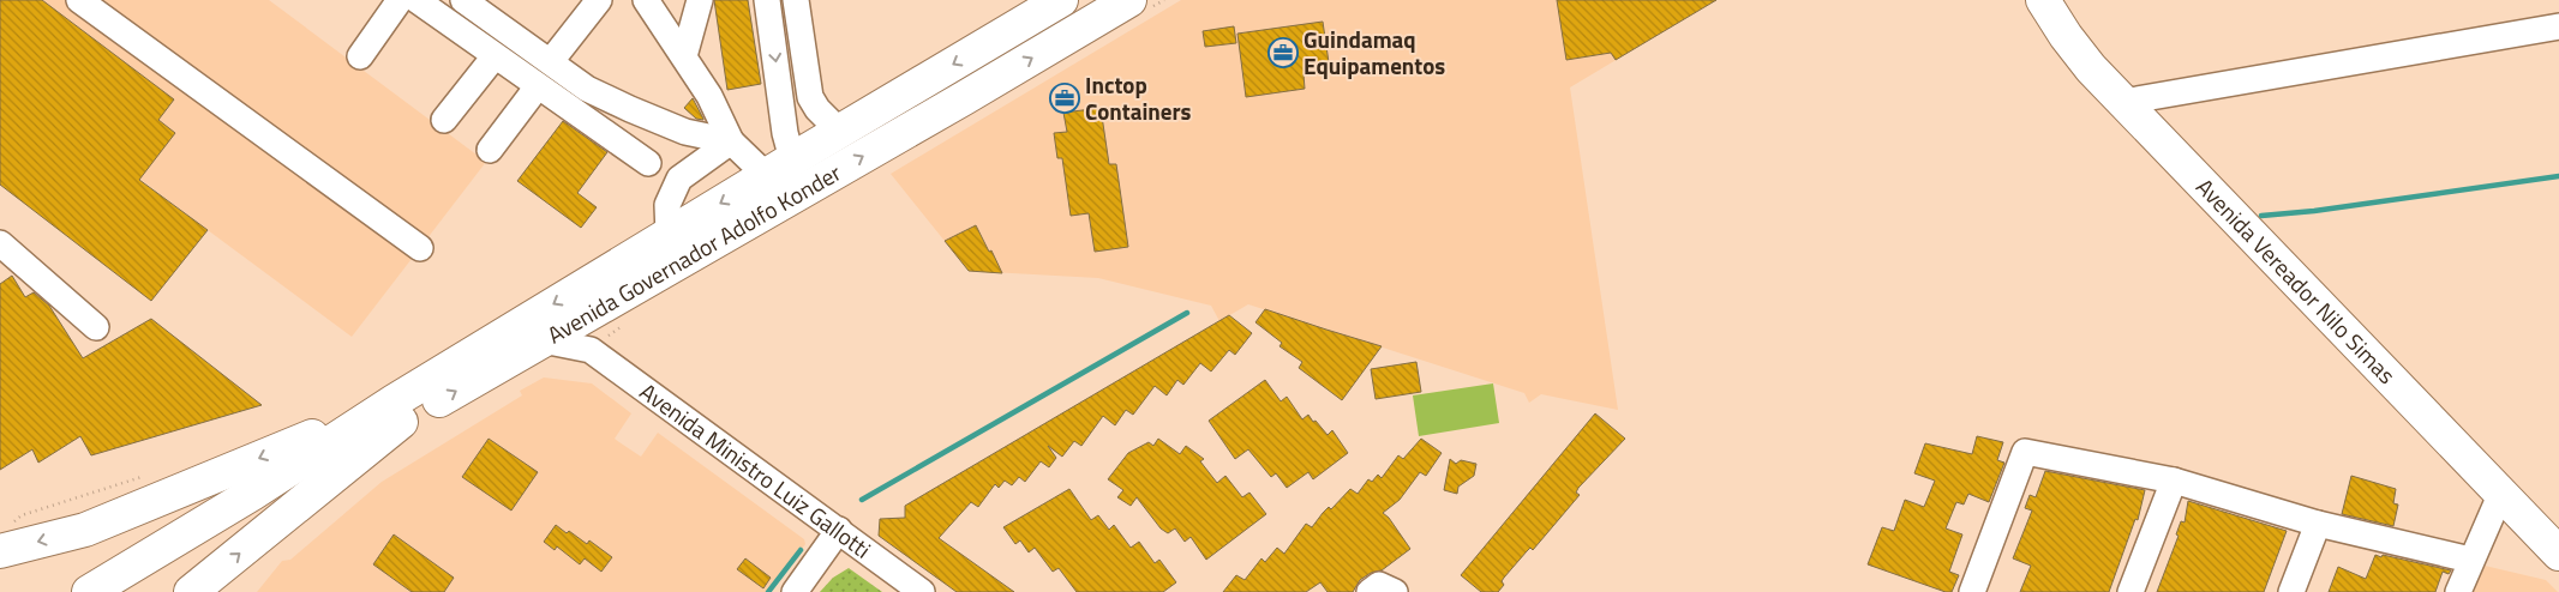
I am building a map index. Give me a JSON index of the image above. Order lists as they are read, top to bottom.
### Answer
{
  "streets": {
    "main road": ["Avenida Governador Adolfo Konder", "Avenida Vereador Nilo Simas"],
    "street": ["Avenida Ministro Luiz Gallotti"]
  },
  "crossings": [
    ["Avenida Governador Adolfo Konder", "Avenida Ministro Luiz Gallotti"]
  ],
  "places": {
    "office": ["Guindamaq Equipamentos", "Inctop Containers"]
  }
}
